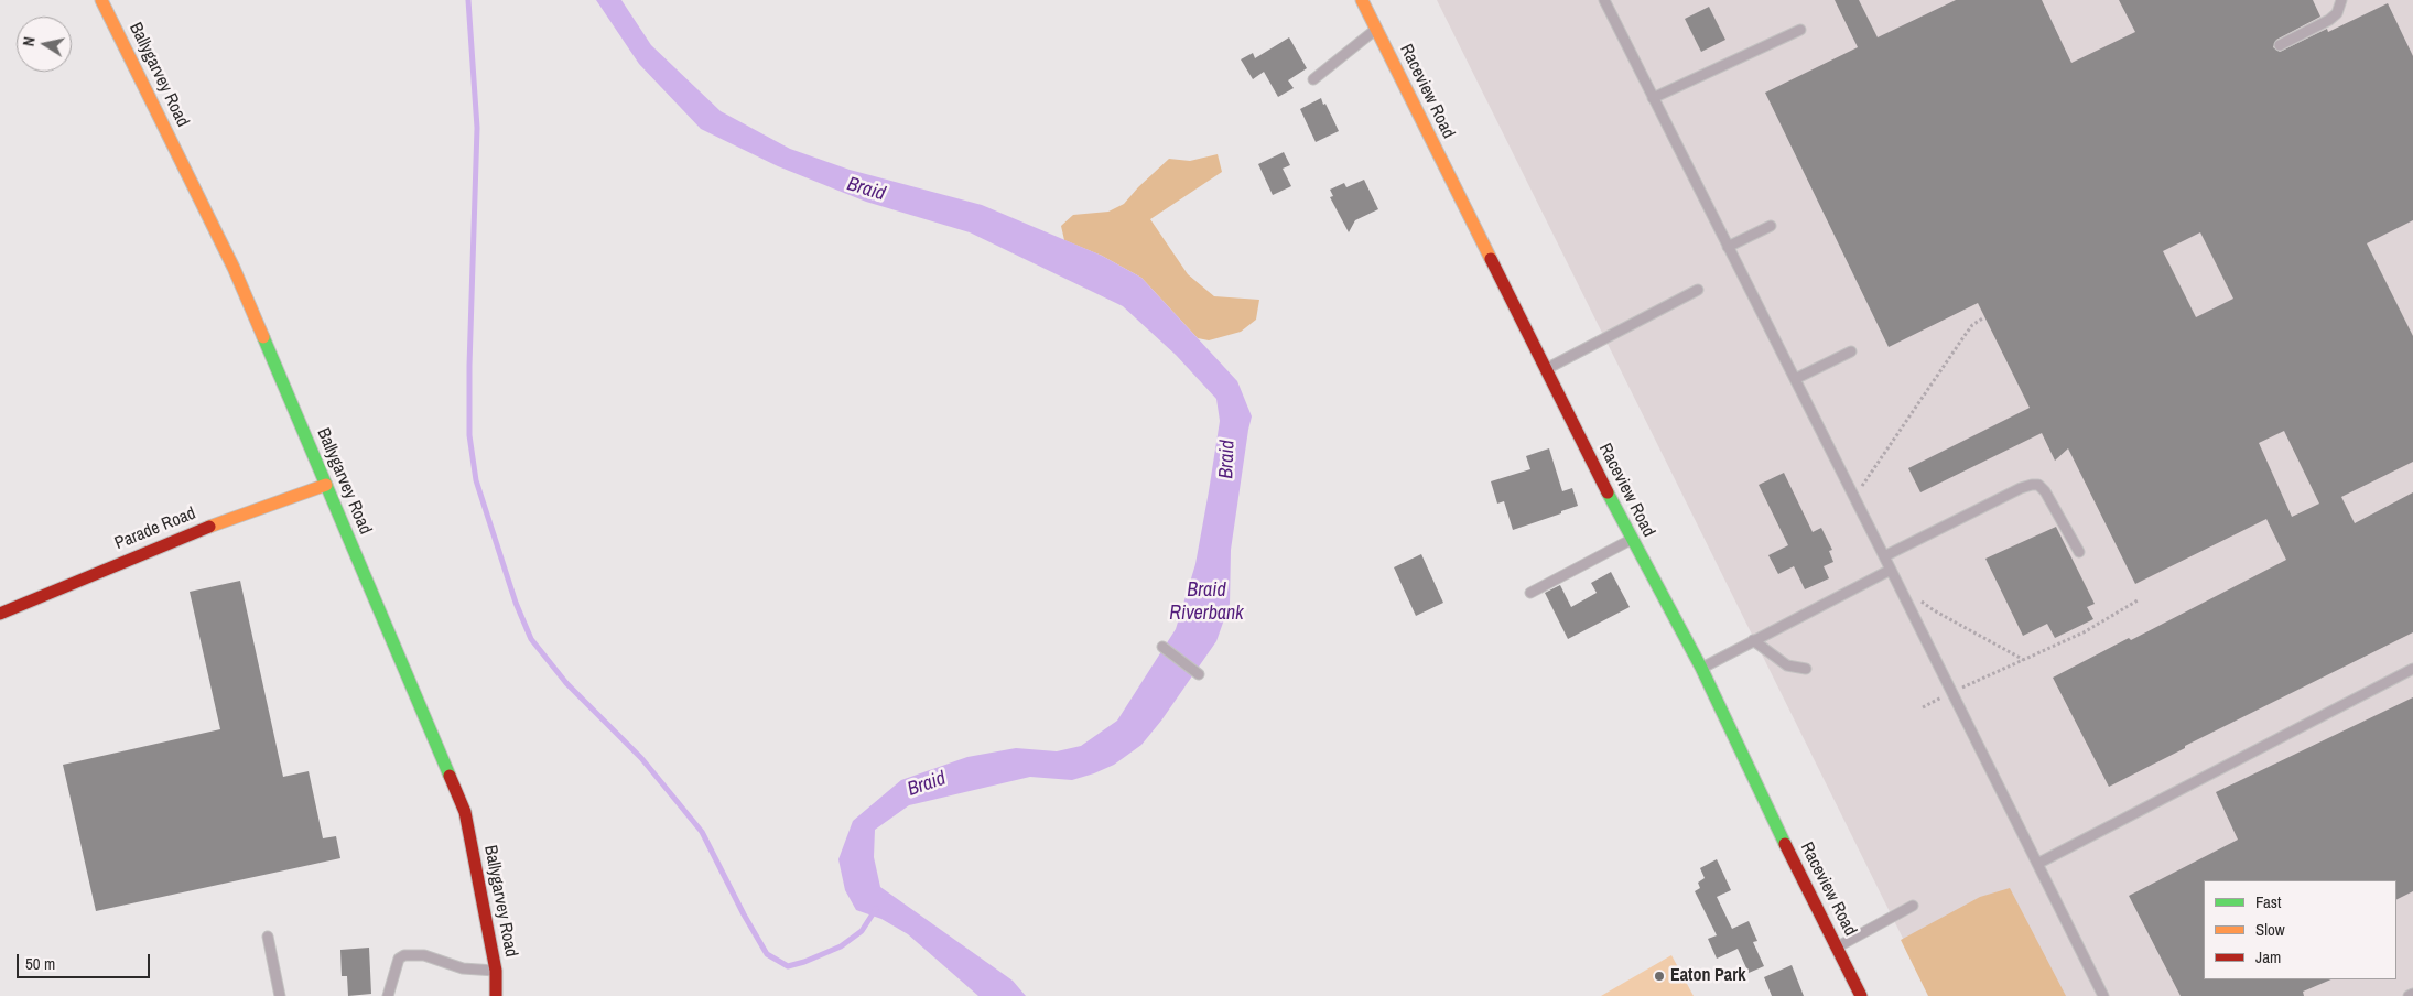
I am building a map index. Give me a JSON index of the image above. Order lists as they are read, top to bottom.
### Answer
{
  "streets": {
    "street": ["Ballygarvey Road", "Raceview Road", "Parade Road"]
  },
  "crossings": [
    ["Ballygarvey Road", "Parade Road"]
  ],
  "water": ["Braid", "Braid Riverbank"],
  "places": ["Eaton Park"],
  "legend": ["Fast", "Slow", "Jam"],
  "scale_bar": "50 m",
  "north": "left"
}
